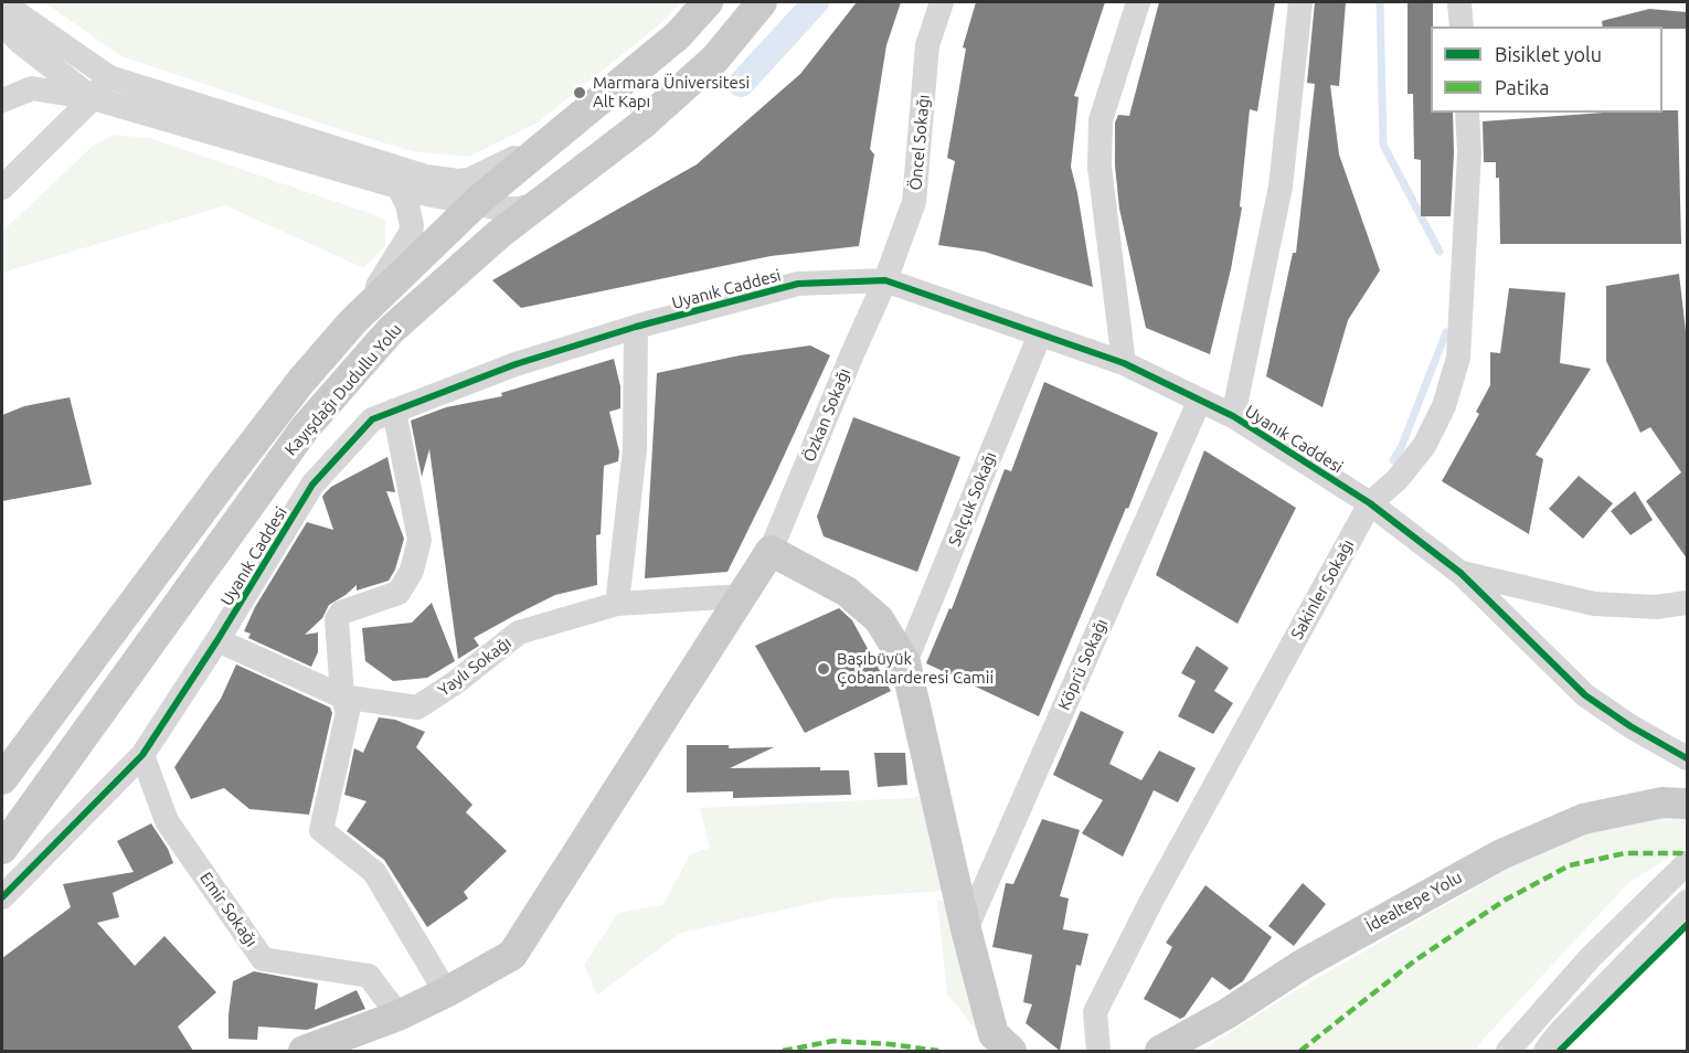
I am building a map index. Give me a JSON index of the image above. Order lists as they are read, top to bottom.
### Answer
{
  "streets": {
    "main road": ["Kayışdağı Dudullu Yolu", "İdealtepe Yolu"],
    "street": [
      "Öncel Sokağı",
      "Uyanık Caddesi",
      "Özkan Sokağı",
      "Selçuk Sokağı",
      "Sakinler Sokağı",
      "Köprü Sokağı",
      "Yaylı Sokağı",
      "Emir Sokağı"
    ]
  },
  "crossings": [
    ["Öncel Sokağı", "Uyanık Caddesi"],
    ["Öncel Sokağı", "Özkan Sokağı"],
    ["Uyanık Caddesi", "Özkan Sokağı"],
    ["Uyanık Caddesi", "Selçuk Sokağı"],
    ["Uyanık Caddesi", "Sakinler Sokağı"],
    ["Uyanık Caddesi", "Köprü Sokağı"],
    ["Uyanık Caddesi", "Yaylı Sokağı"],
    ["Uyanık Caddesi", "Emir Sokağı"]
  ],
  "places": ["Marmara Üniversitesi Alt Kapı", "Başıbüyük Çobanlarderesi Camii"],
  "legend": ["Bisiklet yolu", "Patika"]
}
